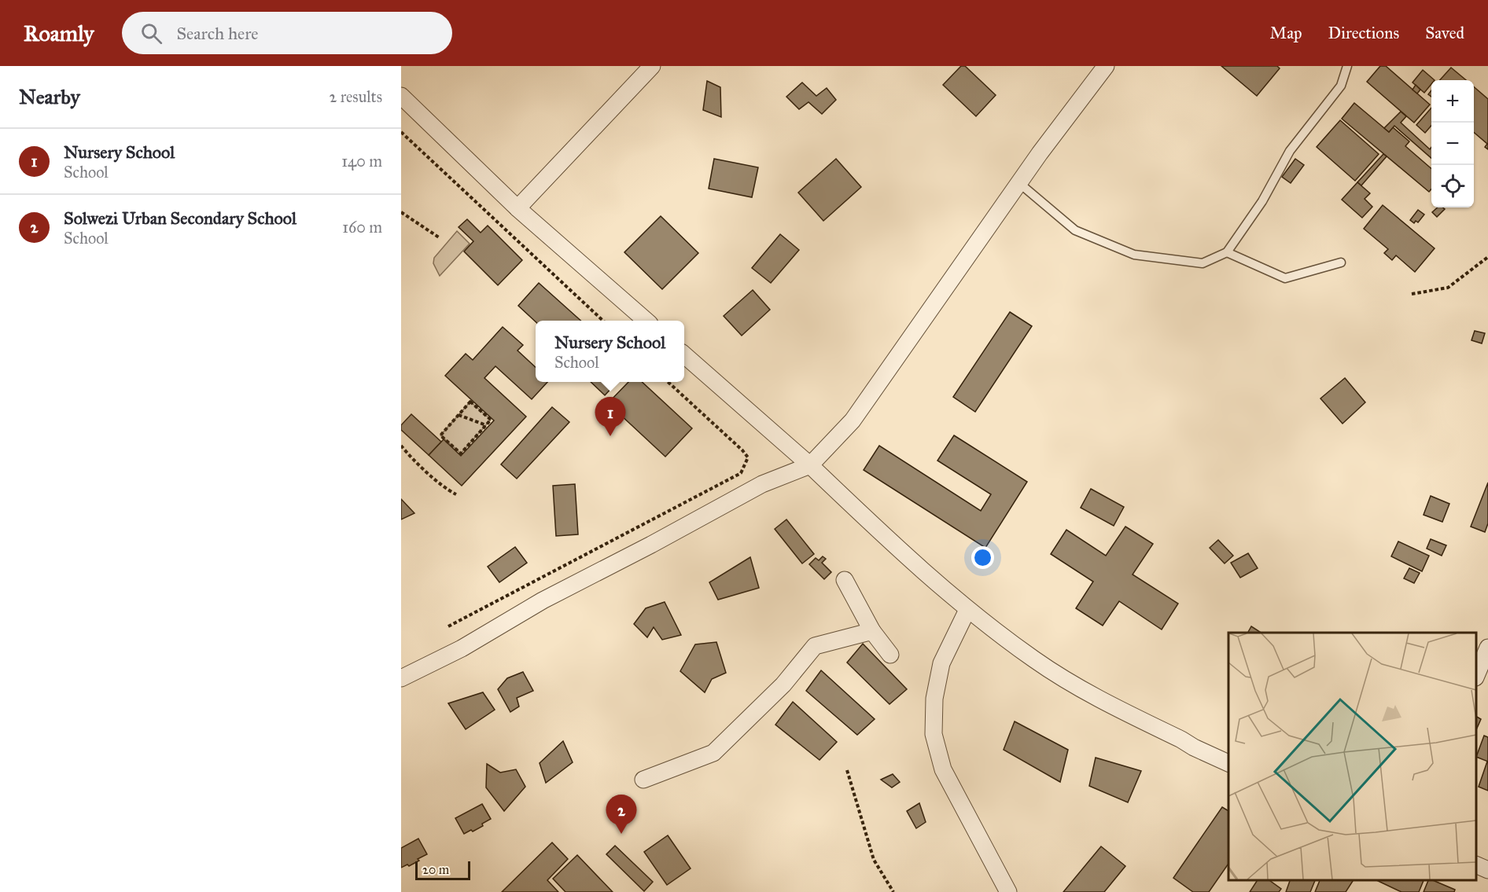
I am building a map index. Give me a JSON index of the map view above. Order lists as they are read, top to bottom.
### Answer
{
  "scale_bar": "20 m",
  "page": {
    "header": "Roamly",
    "search": "Search here",
    "nav": ["Map", "Directions", "Saved"],
    "heading": ["Nearby", "2 results"],
    "map_buttons": ["+", "−"],
    "list": [
      {
        "mark": "1",
        "name": "Nursery School",
        "note": "School",
        "value": "140 m"
      },
      {
        "mark": "2",
        "name": "Solwezi Urban Secondary School",
        "note": "School",
        "value": "160 m"
      }
    ],
    "popup": ["Nursery School", "School"],
    "pins": ["1", "2"],
    "scale": "20 m"
  }
}
